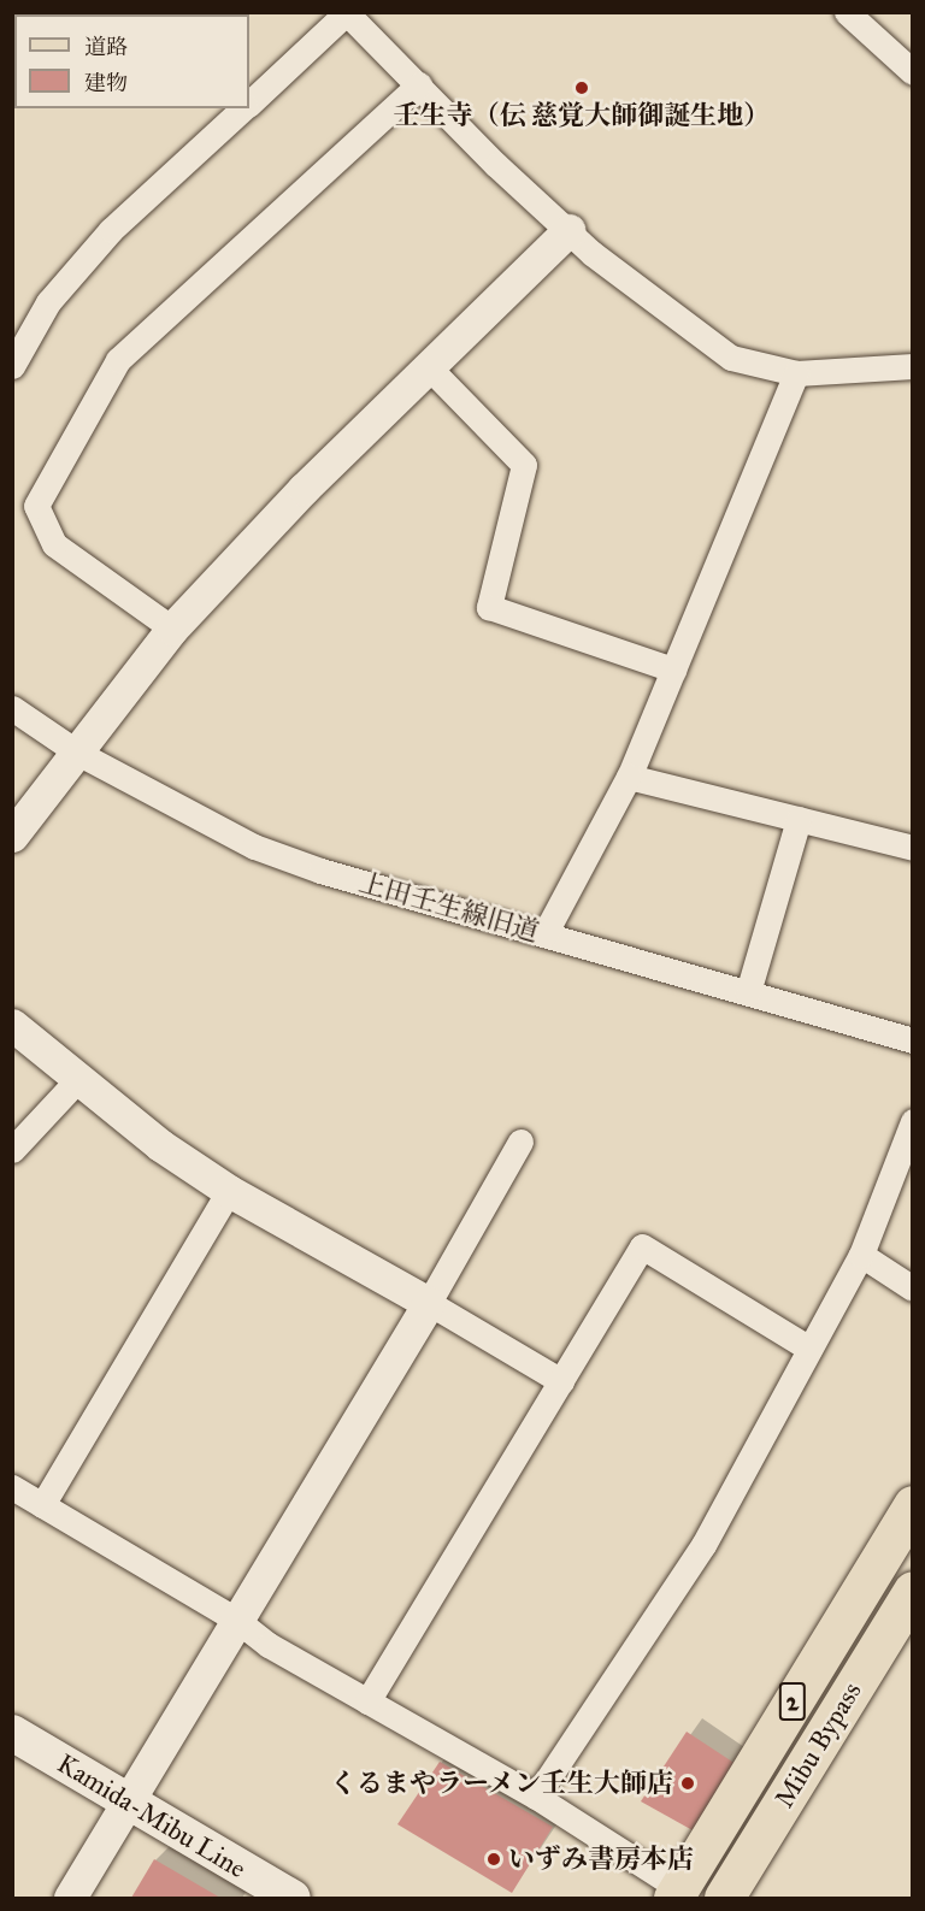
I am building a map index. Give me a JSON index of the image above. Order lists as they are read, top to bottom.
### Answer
{
  "streets": {
    "main road": ["2", "Mibu Bypass", "Kamida-Mibu Line"],
    "street": ["上田壬生線旧道"]
  },
  "places": ["壬生寺（伝 慈覚大師御誕生地）", "くるまやラーメン壬生大師店", "いずみ書房本店"],
  "legend": ["道路", "建物"]
}
